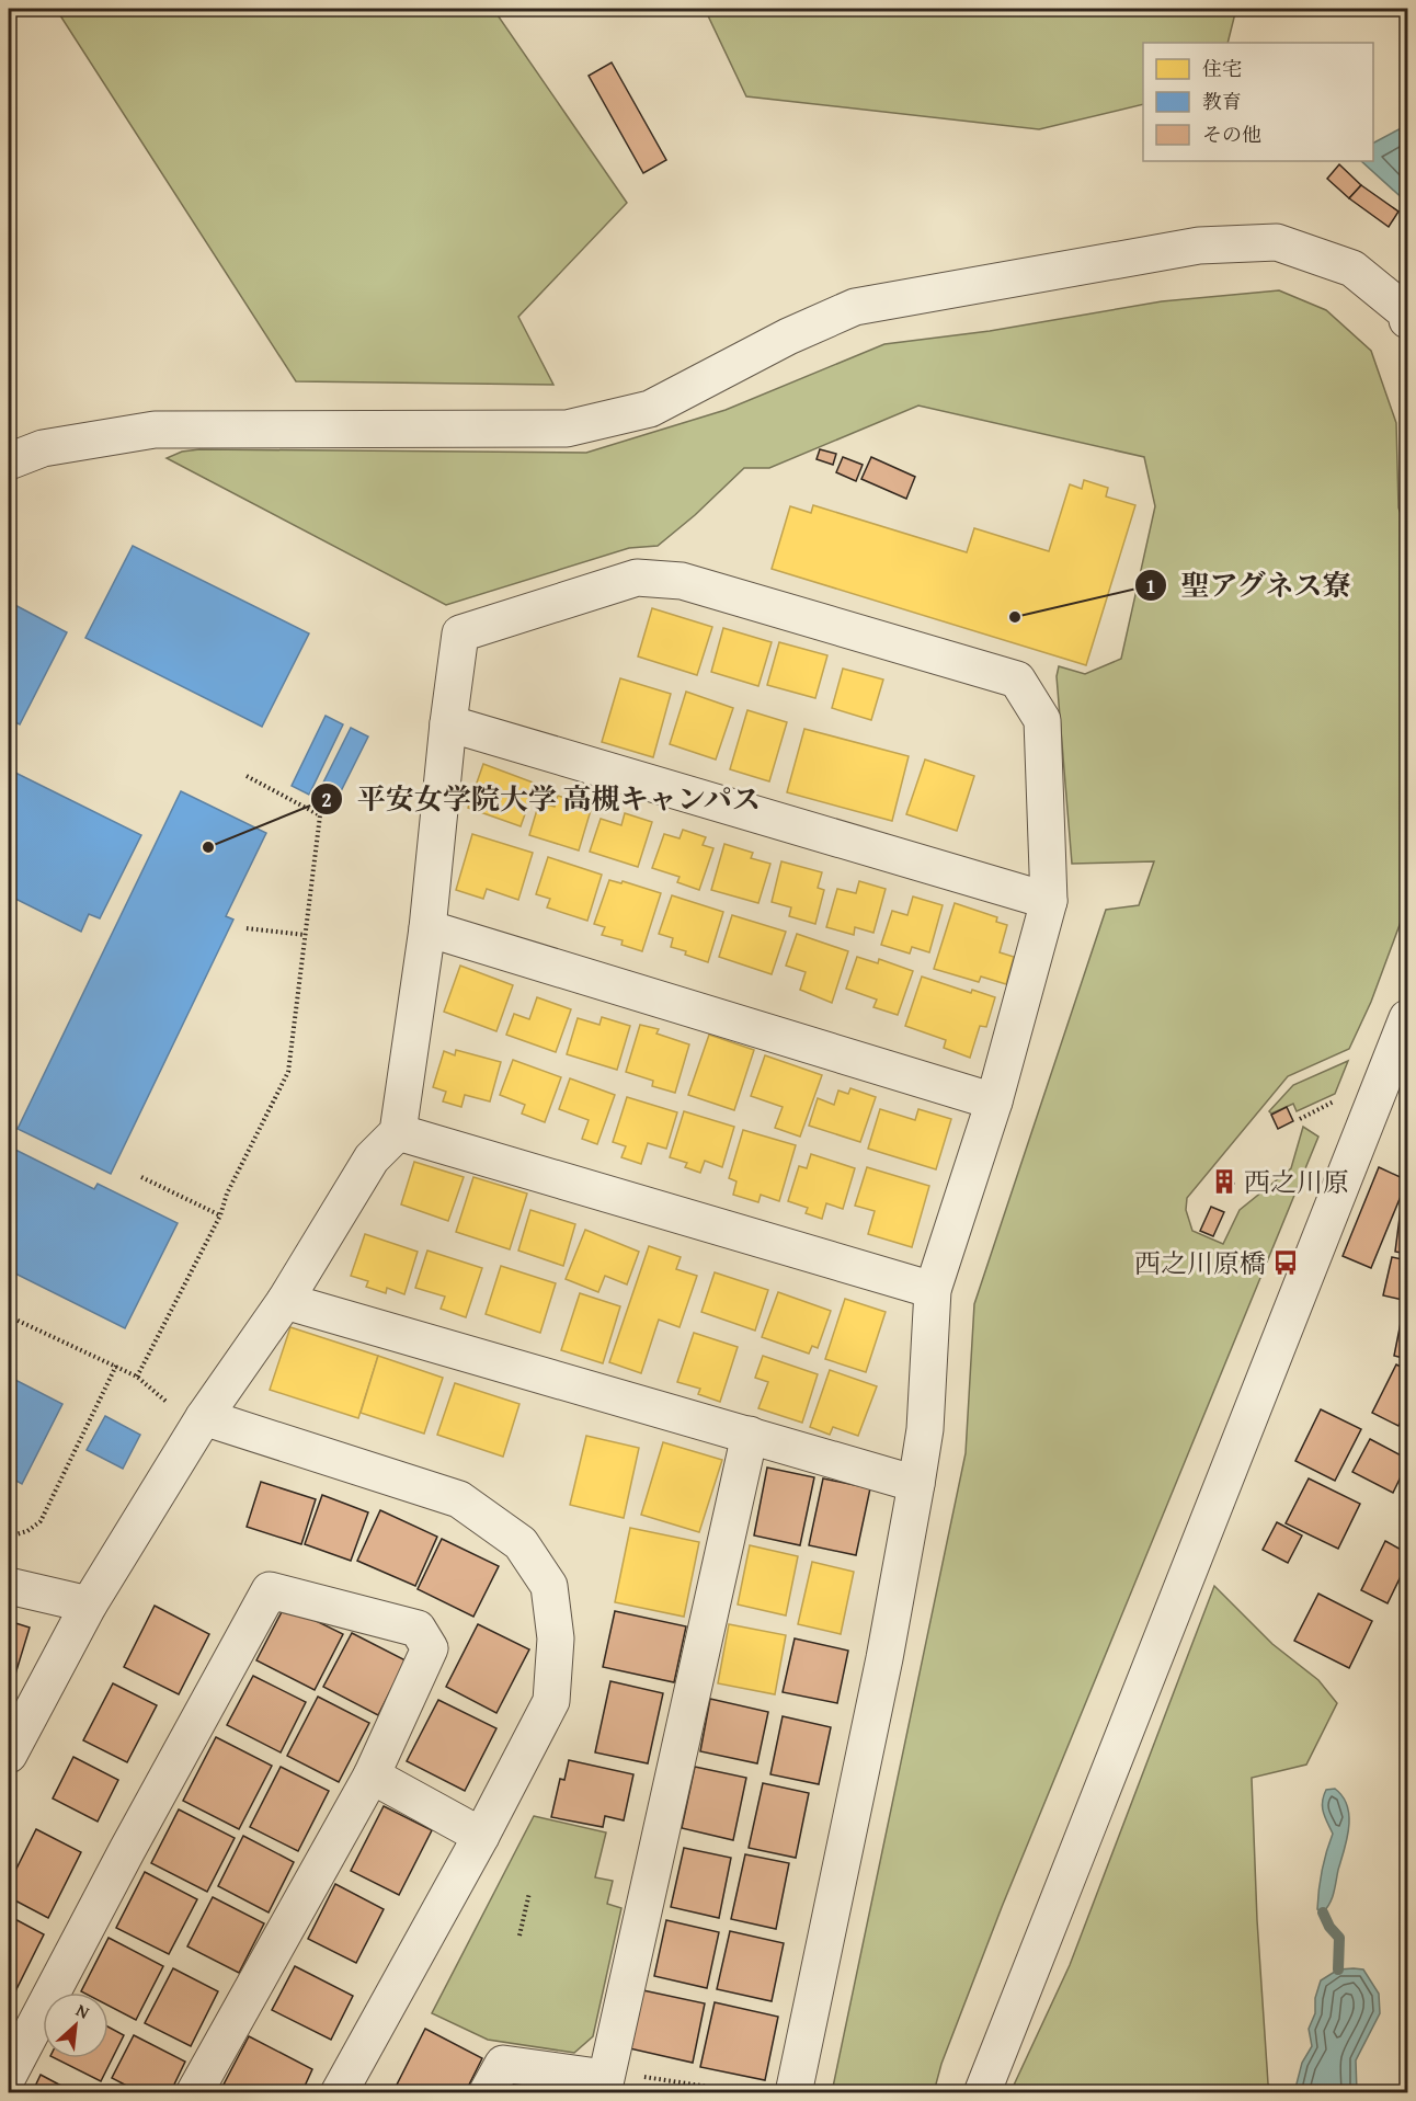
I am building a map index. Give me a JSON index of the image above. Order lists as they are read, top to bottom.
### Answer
{
  "places": {
    "other": ["聖アグネス寮", "平安女学院大学 高槻キャンパス"],
    "building": ["西之川原"],
    "bus stop": ["西之川原橋"]
  },
  "legend": ["住宅", "教育", "その他"],
  "north": "top right"
}
